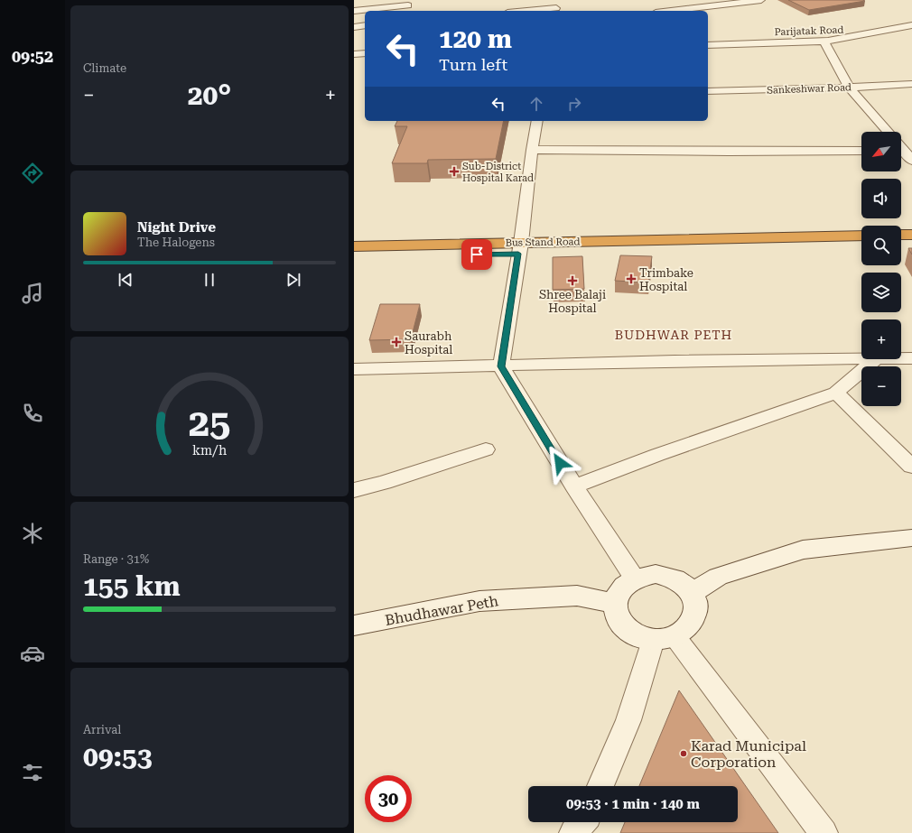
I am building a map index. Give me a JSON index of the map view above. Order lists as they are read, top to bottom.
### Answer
{
  "streets": {
    "highway": ["Bus Stand Road"],
    "street": ["Parijatak Road", "Sankeshwar Road", "Bhudhawar Peth"]
  },
  "districts": ["BUDHWAR PETH"],
  "places": {
    "health": [
      "Sub-District Hospital Karad",
      "Trimbake Hospital",
      "Shree Balaji Hospital",
      "Saurabh Hospital"
    ],
    "other": ["Karad Municipal Corporation"]
  },
  "north": "bottom left",
  "page": {
    "tabs": "09:52",
    "tile": [
      "Climate",
      ["Range · 31%", "155 km"],
      ["Arrival", "09:53"]
    ],
    "turn": ["120 m", "Turn left"],
    "heat": ["−", "20°", "+"],
    "map_buttons": ["+", "−"],
    "song": ["Night Drive", "The Halogens"],
    "limit": "30",
    "trip": "09:53 · 1 min · 140 m",
    "gauge": ["25", "km/h"]
  }
}
